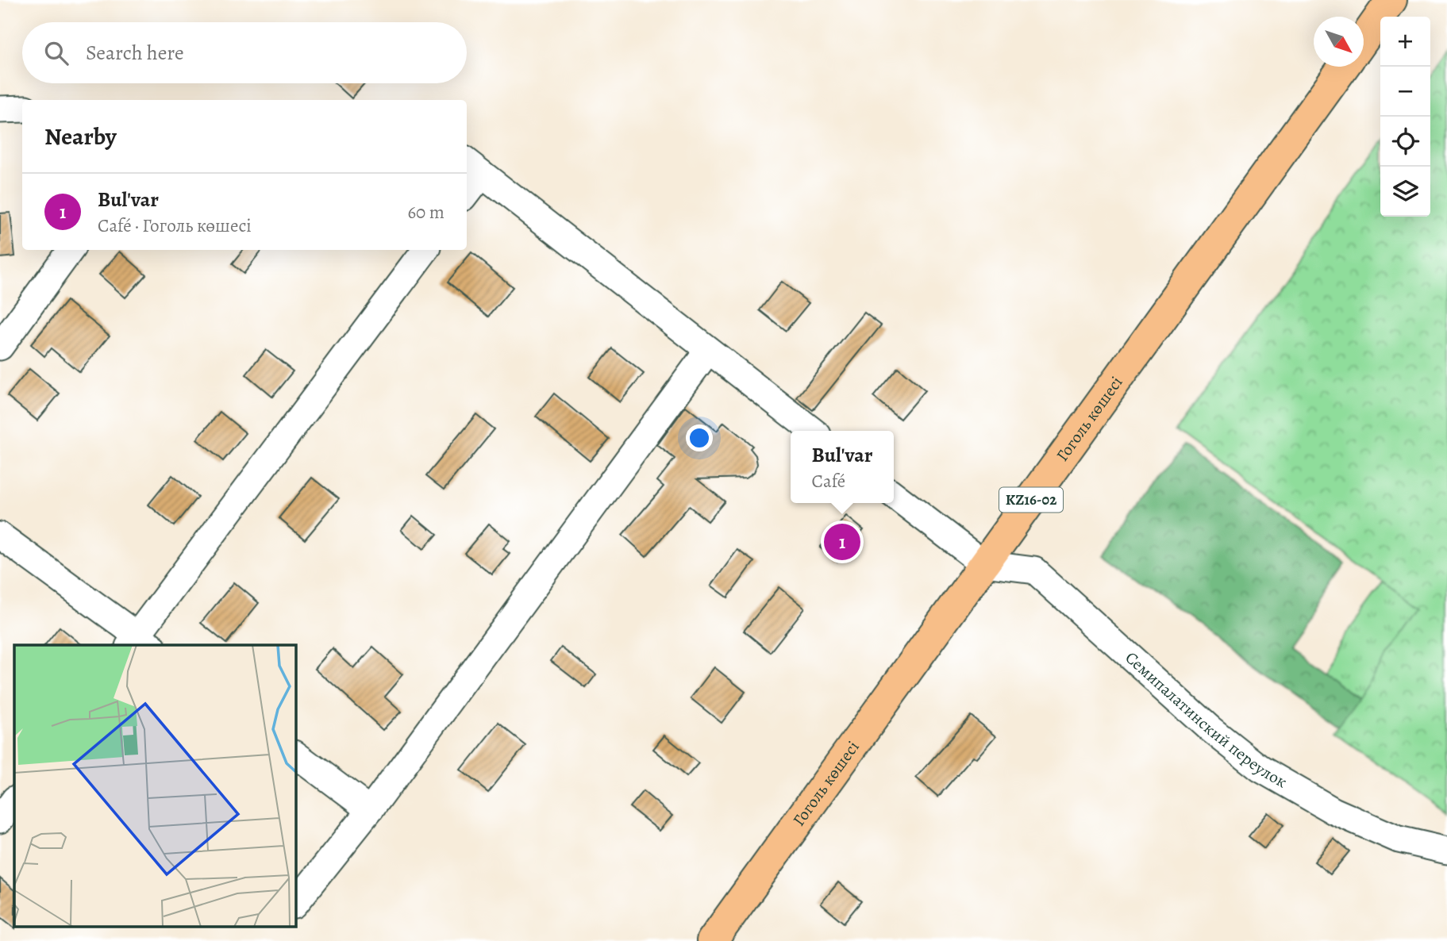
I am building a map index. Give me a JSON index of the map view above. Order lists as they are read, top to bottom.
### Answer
{
  "streets": {
    "main road": ["Гоголь көшесі", "KZ16-02"],
    "street": ["Семипалатинский переулок"]
  },
  "crossings": [
    ["Гоголь көшесі", "Семипалатинский переулок"]
  ],
  "north": "bottom right",
  "page": {
    "map_buttons": ["+", "−"],
    "search": "Search here",
    "heading": "Nearby",
    "list": [
      {
        "mark": "1",
        "name": "Bul'var",
        "note": "Café · Гоголь көшесі",
        "value": "60 m"
      }
    ],
    "popup": ["Bul'var", "Café"],
    "pins": "1"
  }
}
